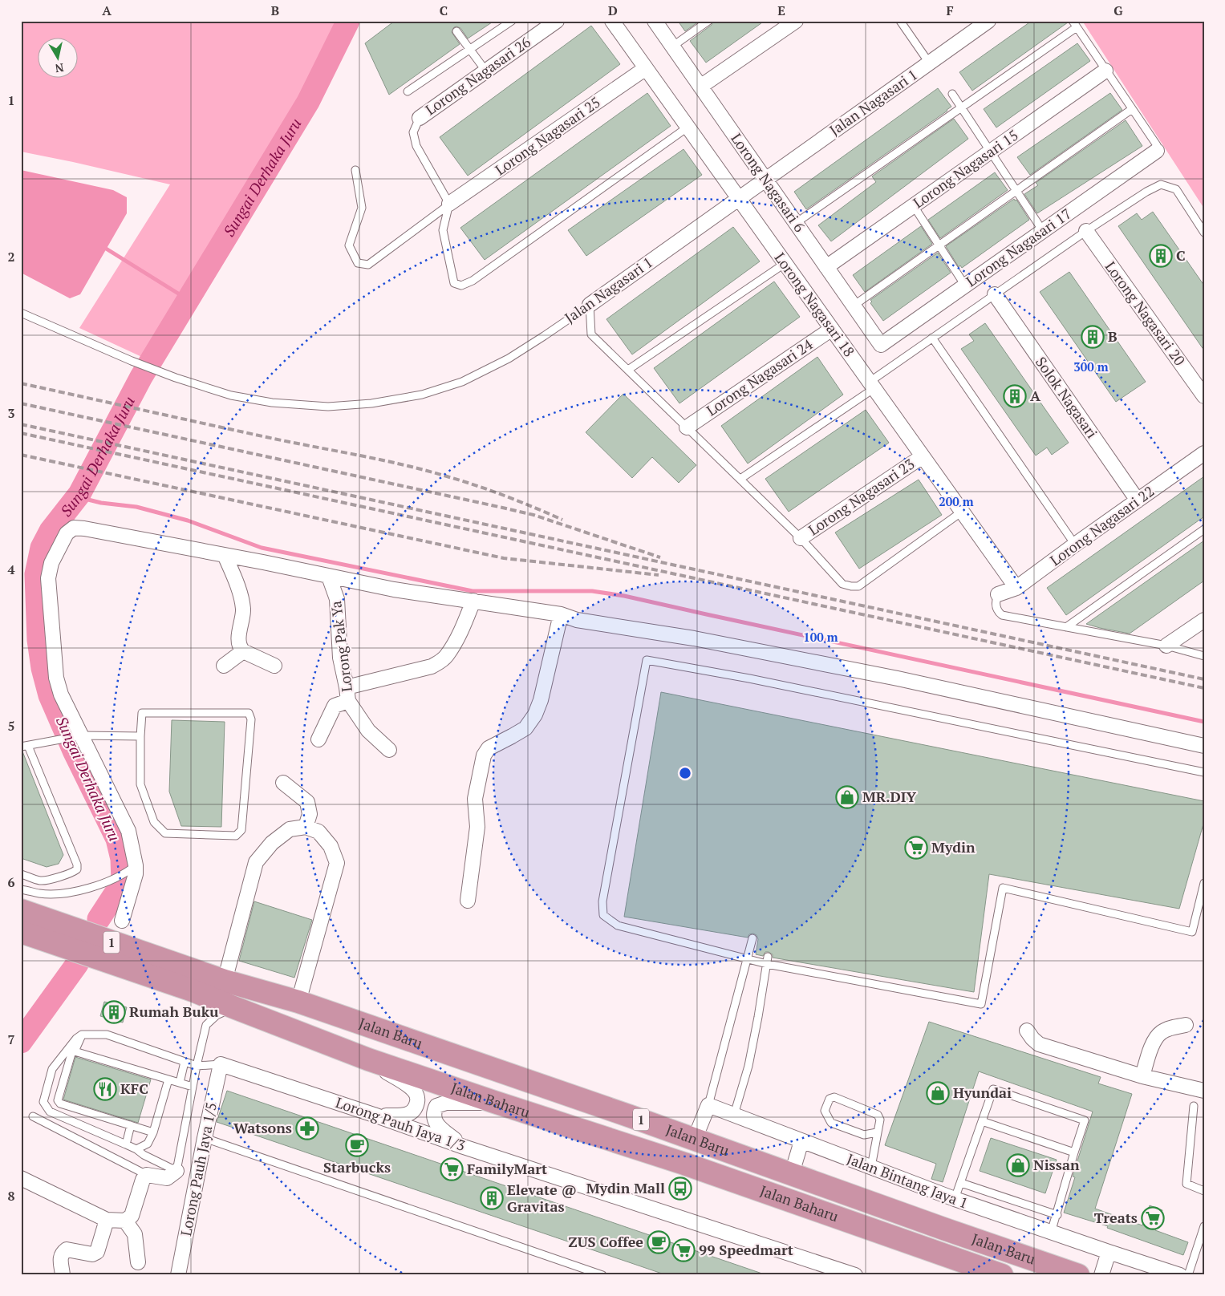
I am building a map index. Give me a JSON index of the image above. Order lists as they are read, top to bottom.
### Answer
{
  "streets": {
    "highway": ["1", "Jalan Baru", "Jalan Baharu"],
    "street": [
      "Lorong Nagasari 26",
      "Jalan Nagasari 1",
      "Lorong Nagasari 25",
      "Lorong Nagasari 15",
      "Lorong Nagasari 6",
      "Lorong Nagasari 17",
      "Lorong Nagasari 18",
      "Lorong Nagasari 20",
      "Lorong Nagasari 24",
      "Solok Nagasari",
      "Lorong Nagasari 23",
      "Lorong Nagasari 22",
      "Lorong Pak Ya",
      "Lorong Pauh Jaya 1/3",
      "Lorong Pauh Jaya 1/5",
      "Jalan Bintang Jaya 1"
    ]
  },
  "crossings": [
    ["Jalan Nagasari 1", "Lorong Nagasari 6"],
    ["Jalan Nagasari 1", "Lorong Nagasari 18"],
    ["Lorong Nagasari 25", "Lorong Nagasari 18"],
    ["Lorong Nagasari 15", "Lorong Nagasari 6"],
    ["Lorong Nagasari 6", "Lorong Nagasari 17"],
    ["Lorong Nagasari 18", "Lorong Nagasari 24"],
    ["Lorong Nagasari 18", "Lorong Nagasari 23"],
    ["Lorong Nagasari 18", "Lorong Nagasari 22"],
    ["Solok Nagasari", "Lorong Nagasari 22"],
    ["Jalan Baru", "Jalan Baharu"],
    ["Lorong Pauh Jaya 1/3", "Lorong Pauh Jaya 1/5"]
  ],
  "water": ["Sungai Derhaka Juru"],
  "places": {
    "building": [
      "C",
      "B",
      "A",
      "Rumah Buku",
      "Elevate @ Gravitas"
    ],
    "shop": ["MR.DIY", "Hyundai", "Nissan"],
    "supermarket": [
      "Mydin",
      "FamilyMart",
      "Treats",
      "99 Speedmart"
    ],
    "restaurant": ["KFC"],
    "pharmacy": ["Watsons"],
    "cafe": ["Starbucks", "ZUS Coffee"],
    "bus stop": ["Mydin Mall"]
  },
  "north": "bottom",
  "grid": {
    "columns": [
      "A",
      "B",
      "C",
      "D",
      "E",
      "F",
      "G"
    ],
    "rows": [
      "1",
      "2",
      "3",
      "4",
      "5",
      "6",
      "7",
      "8"
    ]
  },
  "rings": ["300 m", "200 m", "100 m"]
}
